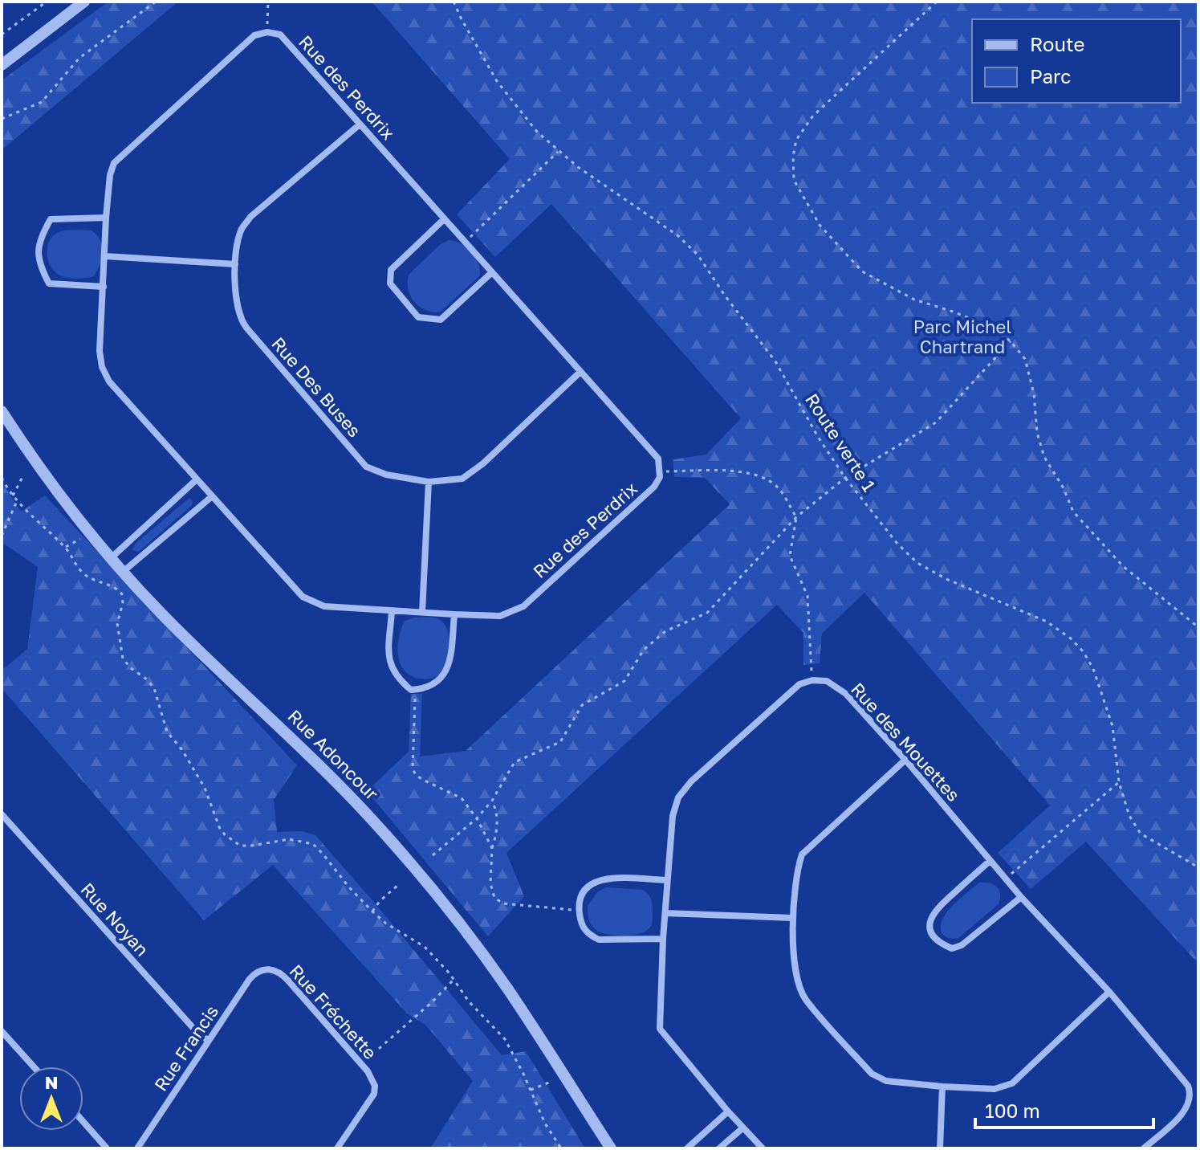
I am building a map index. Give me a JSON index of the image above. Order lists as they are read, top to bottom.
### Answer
{
  "streets": {
    "street": [
      "Rue des Perdrix",
      "Rue Des Buses",
      "Rue des Mouettes",
      "Rue Adoncour",
      "Rue Noyan",
      "Rue Fréchette",
      "Rue Francis"
    ],
    "path": ["Route verte 1"]
  },
  "crossings": [
    ["Rue des Perdrix", "Rue Des Buses"],
    ["Rue Noyan", "Rue Francis"],
    ["Rue Fréchette", "Rue Francis"]
  ],
  "parks": ["Parc Michel Chartrand"],
  "legend": ["Route", "Parc"],
  "scale_bar": "100 m",
  "north": "top"
}
